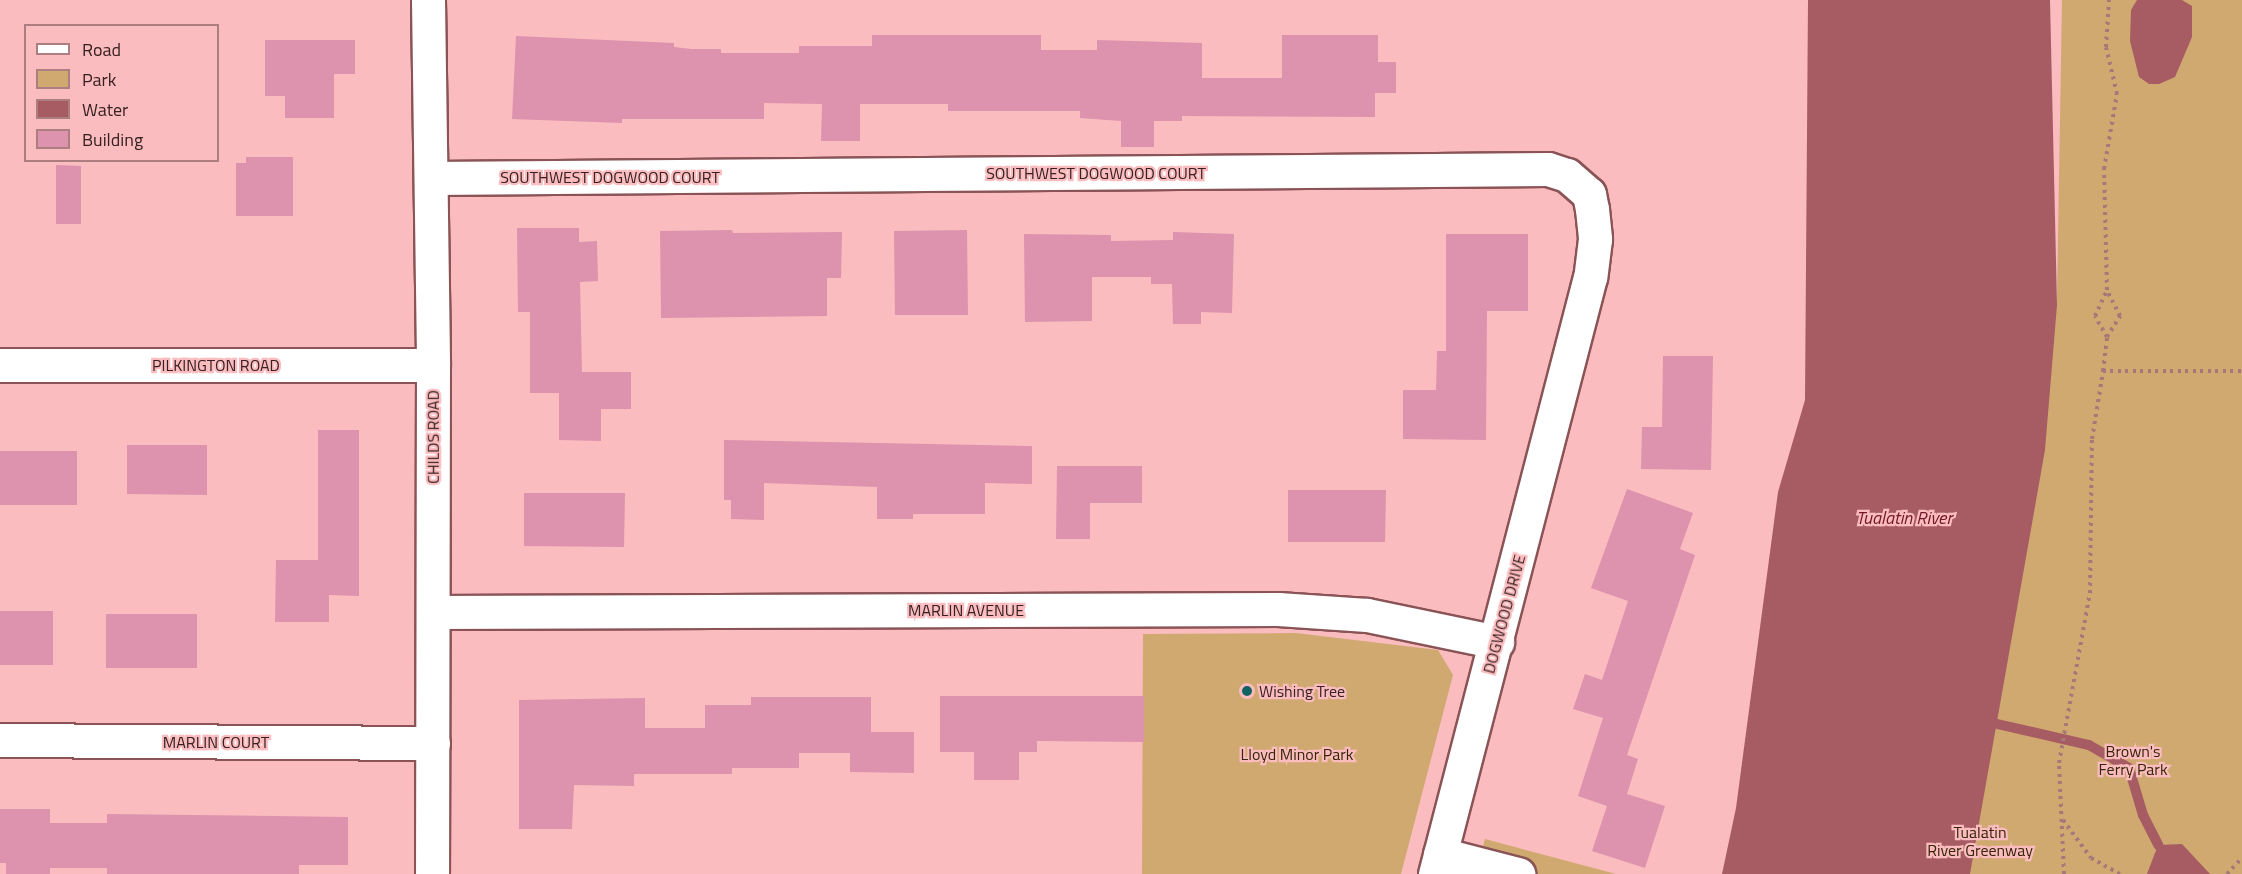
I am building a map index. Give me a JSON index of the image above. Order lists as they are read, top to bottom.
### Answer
{
  "streets": {
    "street": [
      "SOUTHWEST DOGWOOD COURT",
      "PILKINGTON ROAD",
      "CHILDS ROAD",
      "MARLIN AVENUE",
      "DOGWOOD DRIVE",
      "MARLIN COURT"
    ]
  },
  "crossings": [
    ["SOUTHWEST DOGWOOD COURT", "CHILDS ROAD"],
    ["SOUTHWEST DOGWOOD COURT", "DOGWOOD DRIVE"],
    ["PILKINGTON ROAD", "CHILDS ROAD"],
    ["CHILDS ROAD", "MARLIN AVENUE"],
    ["CHILDS ROAD", "MARLIN COURT"],
    ["MARLIN AVENUE", "DOGWOOD DRIVE"]
  ],
  "water": ["Tualatin River"],
  "parks": ["Brown's Ferry Park", "Lloyd Minor Park", "Tualatin River Greenway"],
  "places": ["Wishing Tree"],
  "legend": [
    "Road",
    "Park",
    "Water",
    "Building"
  ]
}
